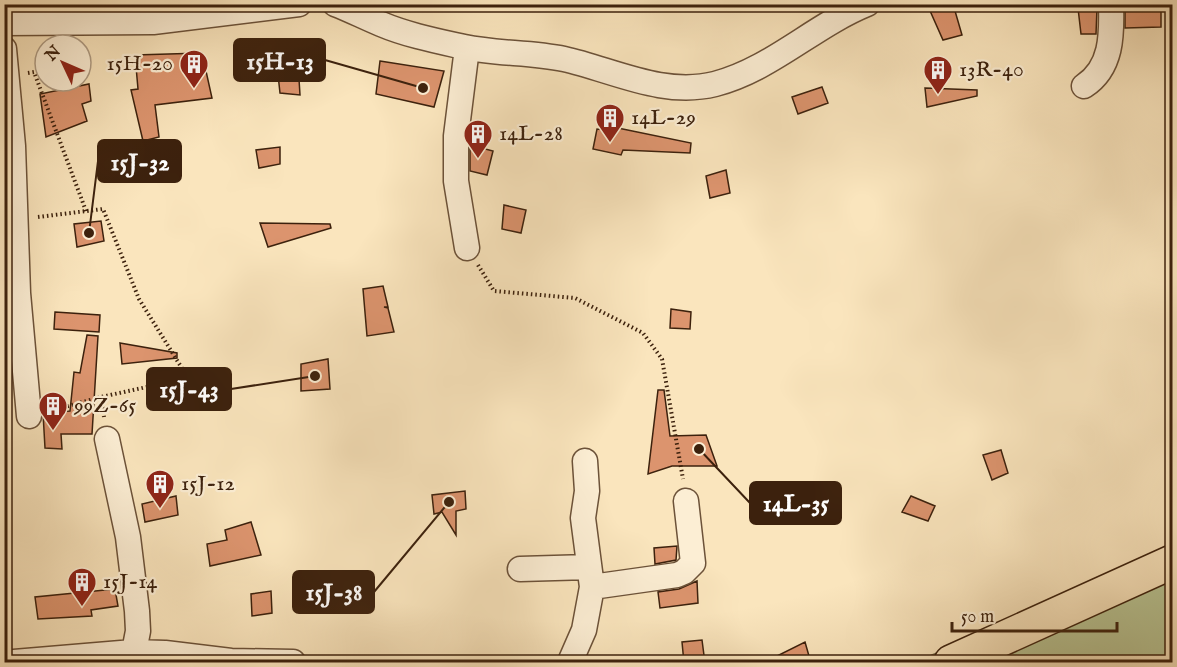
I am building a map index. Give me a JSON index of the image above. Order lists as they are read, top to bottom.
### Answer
{
  "places": {
    "other": [
      "15H-13",
      "15J-32",
      "15J-43",
      "14L-35",
      "15J-38"
    ],
    "building": [
      "15H-20",
      "13R-40",
      "14L-29",
      "14L-28",
      "99Z-65",
      "15J-12",
      "15J-14"
    ]
  },
  "scale_bar": "50 m",
  "north": "top left"
}
